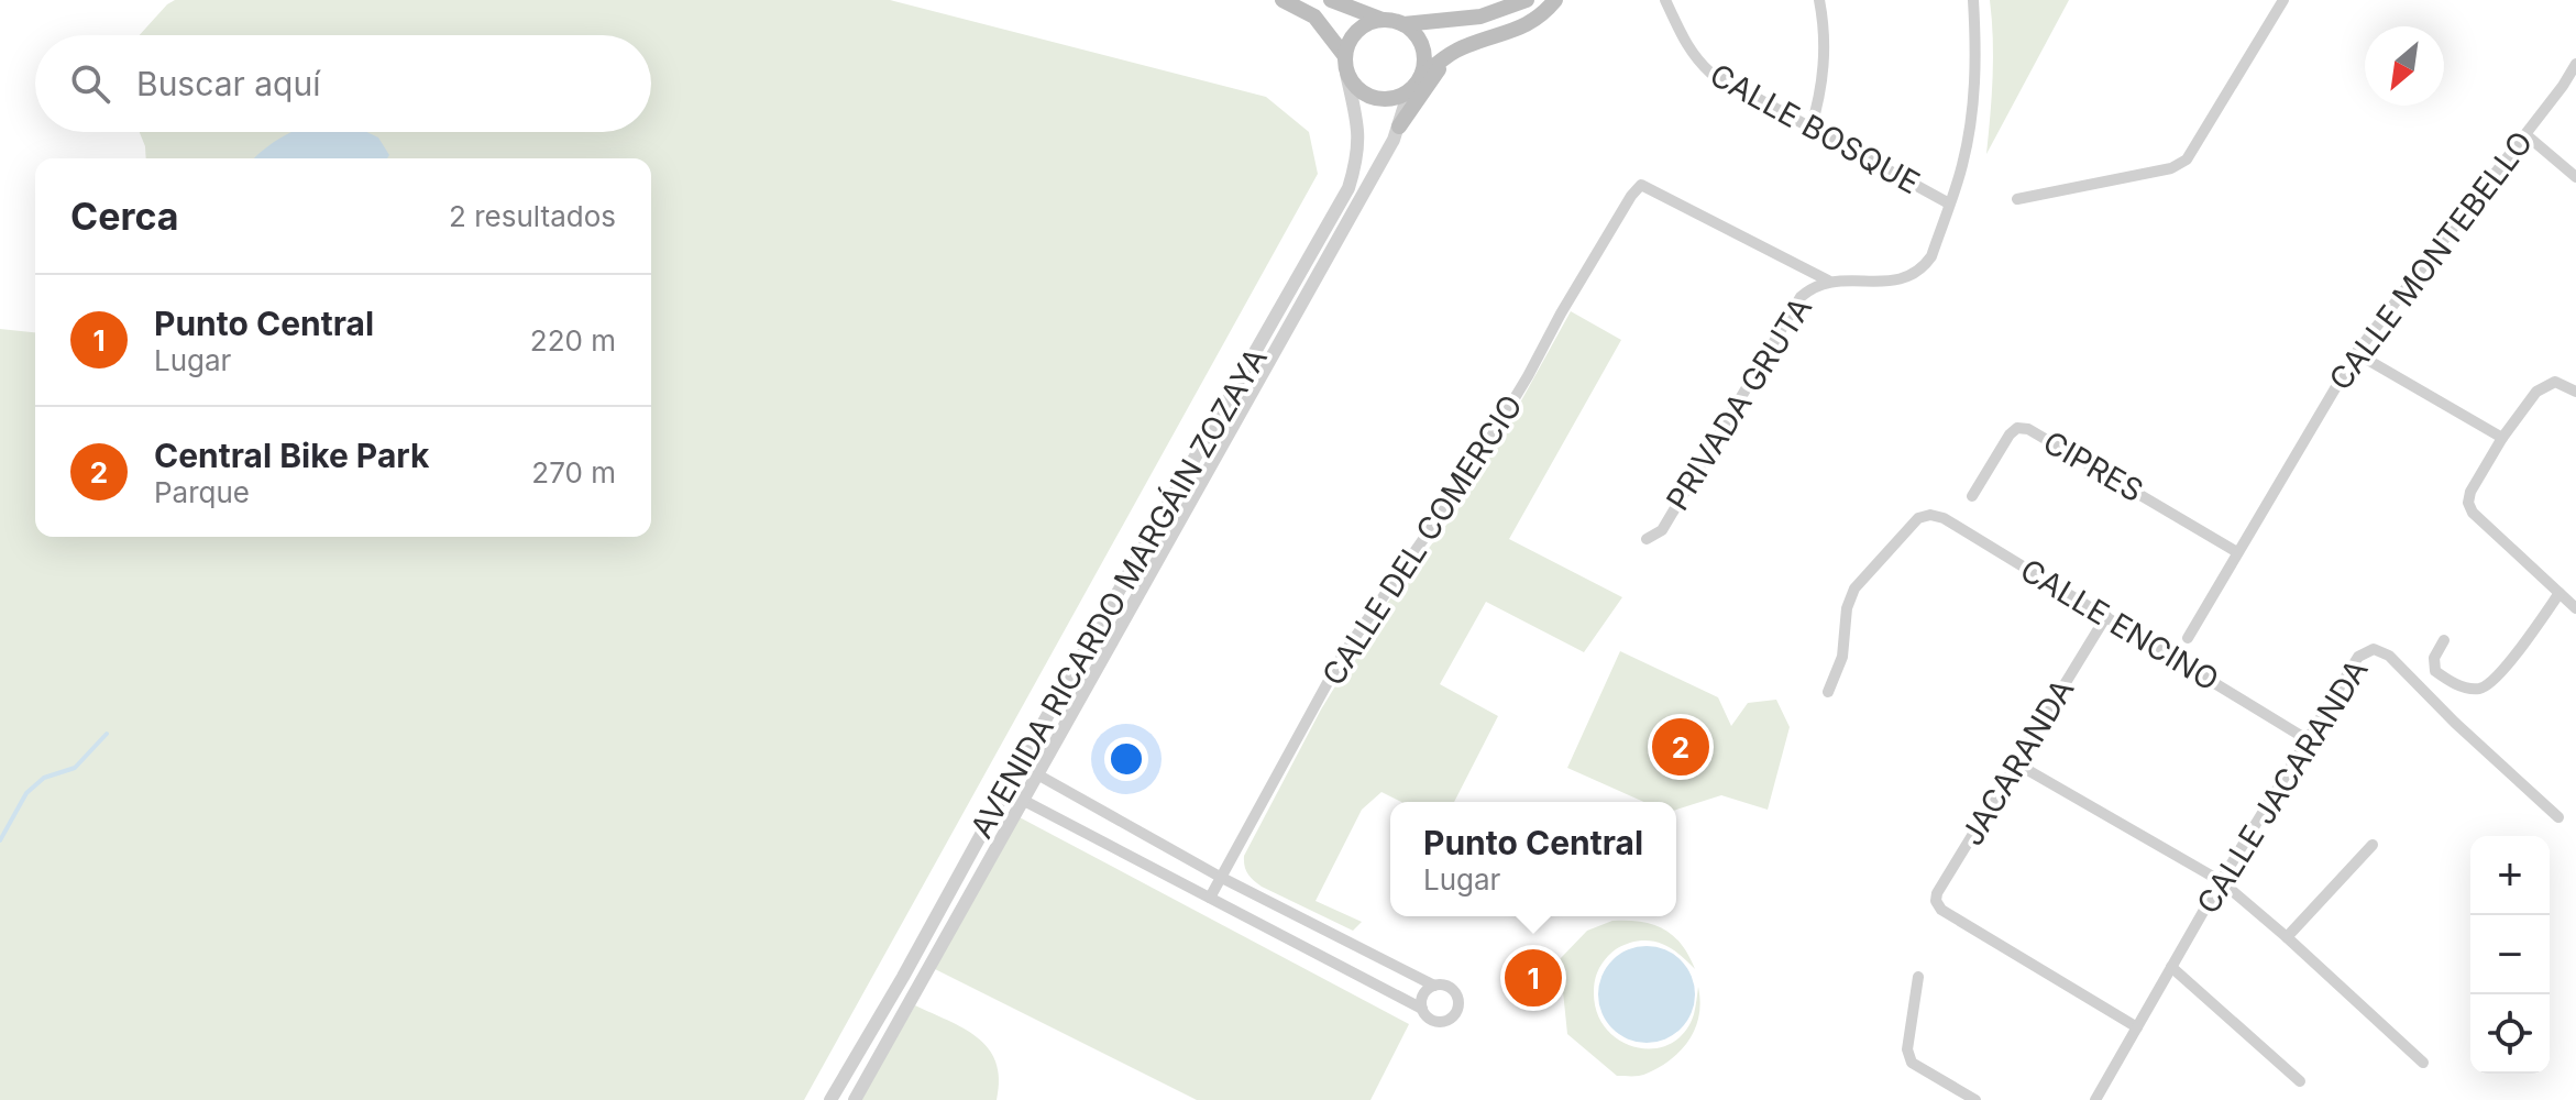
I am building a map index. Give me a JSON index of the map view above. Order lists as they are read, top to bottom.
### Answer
{
  "streets": {
    "street": [
      "CALLE BOSQUE",
      "CALLE MONTEBELLO",
      "PRIVADA GRUTA",
      "CIPRES",
      "CALLE DEL COMERCIO",
      "AVENIDA RICARDO MARGÁIN ZOZAYA",
      "CALLE ENCINO",
      "JACARANDA",
      "CALLE JACARANDA"
    ]
  },
  "crossings": [
    ["CALLE BOSQUE", "PRIVADA GRUTA"],
    ["CALLE MONTEBELLO", "CIPRES"],
    ["PRIVADA GRUTA", "CALLE DEL COMERCIO"],
    ["CALLE ENCINO", "JACARANDA"],
    ["CALLE ENCINO", "CALLE JACARANDA"],
    ["JACARANDA", "CALLE JACARANDA"]
  ],
  "north": "bottom left",
  "page": {
    "search": "Buscar aquí",
    "heading": ["Cerca", "2 resultados"],
    "list": [
      {
        "mark": "1",
        "name": "Punto Central",
        "note": "Lugar",
        "value": "220 m"
      },
      {
        "mark": "2",
        "name": "Central Bike Park",
        "note": "Parque",
        "value": "270 m"
      }
    ],
    "pins": ["2", "1"],
    "popup": ["Punto Central", "Lugar"],
    "map_buttons": ["+", "−"]
  }
}
